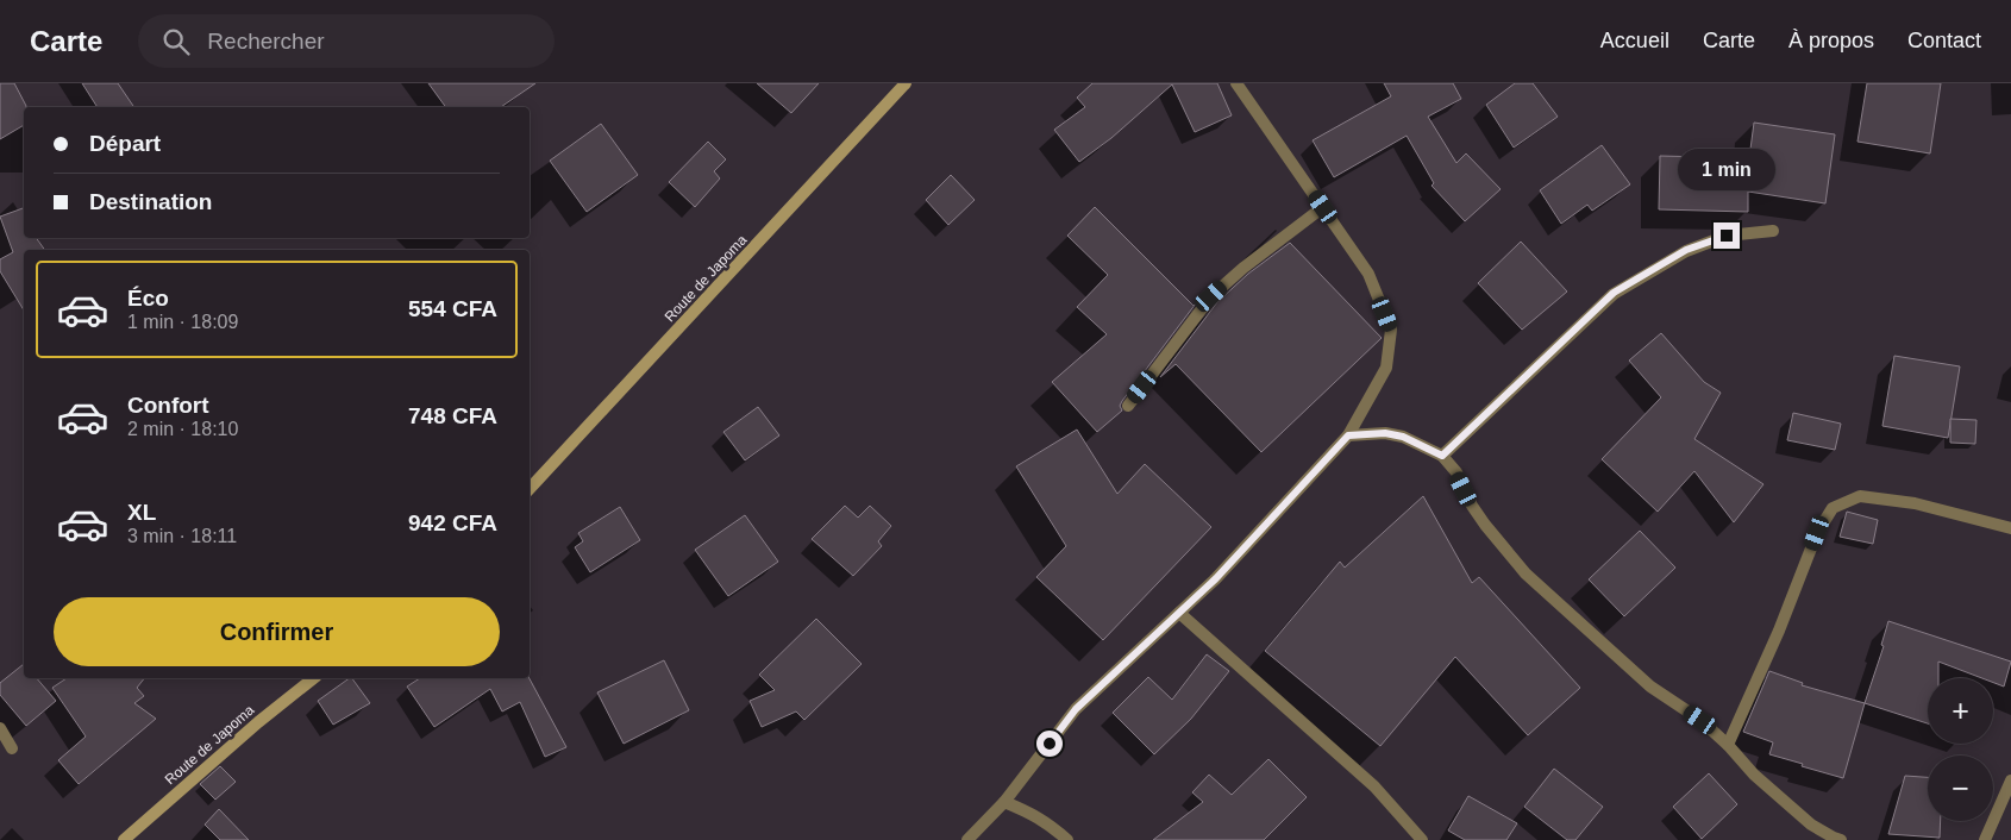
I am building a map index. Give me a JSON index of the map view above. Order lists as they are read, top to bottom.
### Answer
{
  "streets": {
    "street": ["Route de Japoma"]
  },
  "page": {
    "header": "Carte",
    "search": "Rechercher",
    "nav": [
      "Accueil",
      "Carte",
      "À propos",
      "Contact"
    ],
    "banner": ["Départ", "Destination"],
    "bubble": "1 min",
    "list": [
      {
        "name": "Éco",
        "note": "1 min · 18:09",
        "value": "554 CFA"
      },
      {
        "name": "Confort",
        "note": "2 min · 18:10",
        "value": "748 CFA"
      },
      {
        "name": "XL",
        "note": "3 min · 18:11",
        "value": "942 CFA"
      }
    ],
    "buttons": "Confirmer",
    "map_buttons": ["+", "−"]
  }
}
